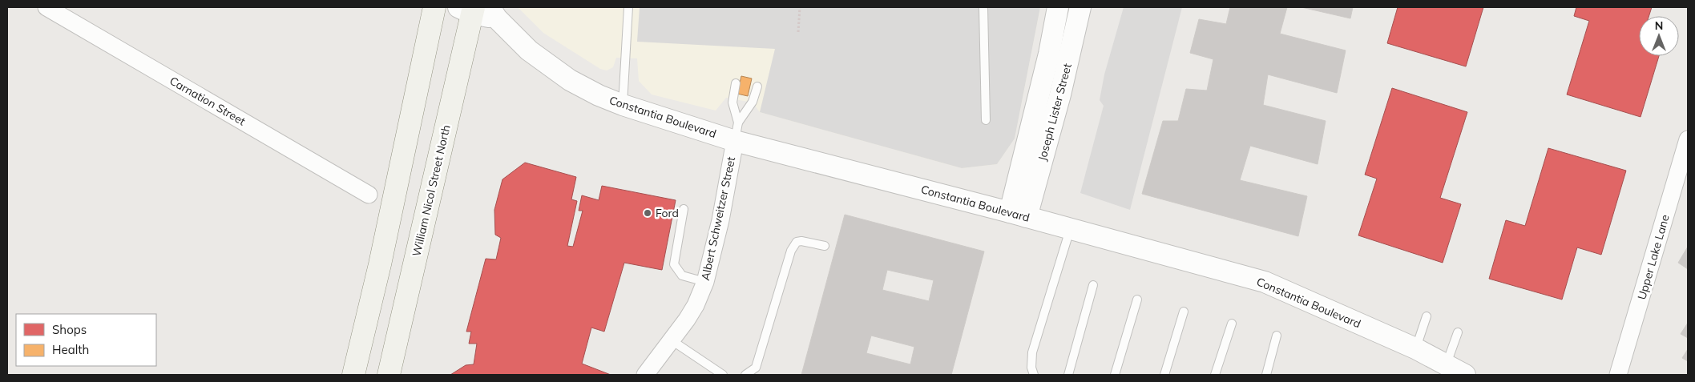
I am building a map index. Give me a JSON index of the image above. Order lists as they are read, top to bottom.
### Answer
{
  "streets": {
    "main road": ["William Nicol Street North"],
    "street": [
      "Carnation Street",
      "Joseph Lister Street",
      "Constantia Boulevard",
      "Albert Schweitzer Street",
      "Upper Lake Lane"
    ]
  },
  "crossings": [
    ["Joseph Lister Street", "Constantia Boulevard"],
    ["Constantia Boulevard", "William Nicol Street North"],
    ["Constantia Boulevard", "Albert Schweitzer Street"]
  ],
  "places": ["Ford"],
  "legend": ["Shops", "Health"],
  "north": "top"
}
